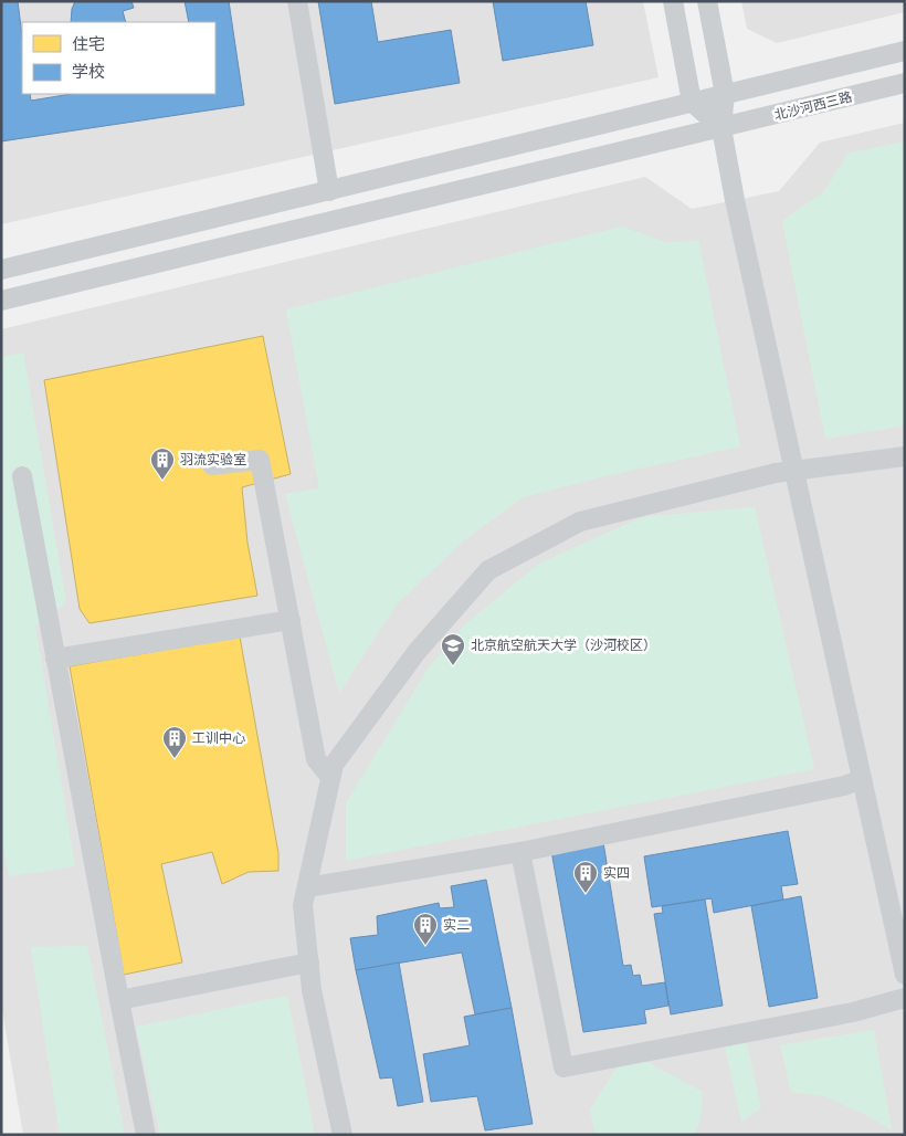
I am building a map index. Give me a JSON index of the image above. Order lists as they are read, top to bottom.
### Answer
{
  "streets": {
    "street": ["北沙河西三路"]
  },
  "places": {
    "building": [
      "羽流实验室",
      "工训中心",
      "实四",
      "实二"
    ],
    "school or university": ["北京航空航天大学（沙河校区）"]
  },
  "legend": ["住宅", "学校"]
}
